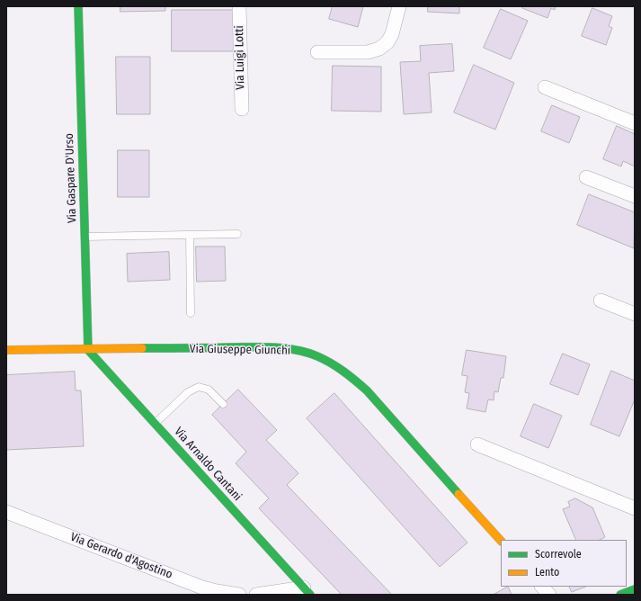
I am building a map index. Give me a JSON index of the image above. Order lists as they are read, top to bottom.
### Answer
{
  "streets": {
    "street": [
      "Via Luigi Lotti",
      "Via Gaspare D'Urso",
      "Via Giuseppe Giunchi",
      "Via Arnaldo Cantani",
      "Via Gerardo d'Agostino"
    ]
  },
  "crossings": [
    ["Via Gaspare D'Urso", "Via Giuseppe Giunchi"],
    ["Via Gaspare D'Urso", "Via Arnaldo Cantani"],
    ["Via Giuseppe Giunchi", "Via Arnaldo Cantani"]
  ],
  "legend": ["Scorrevole", "Lento"]
}
